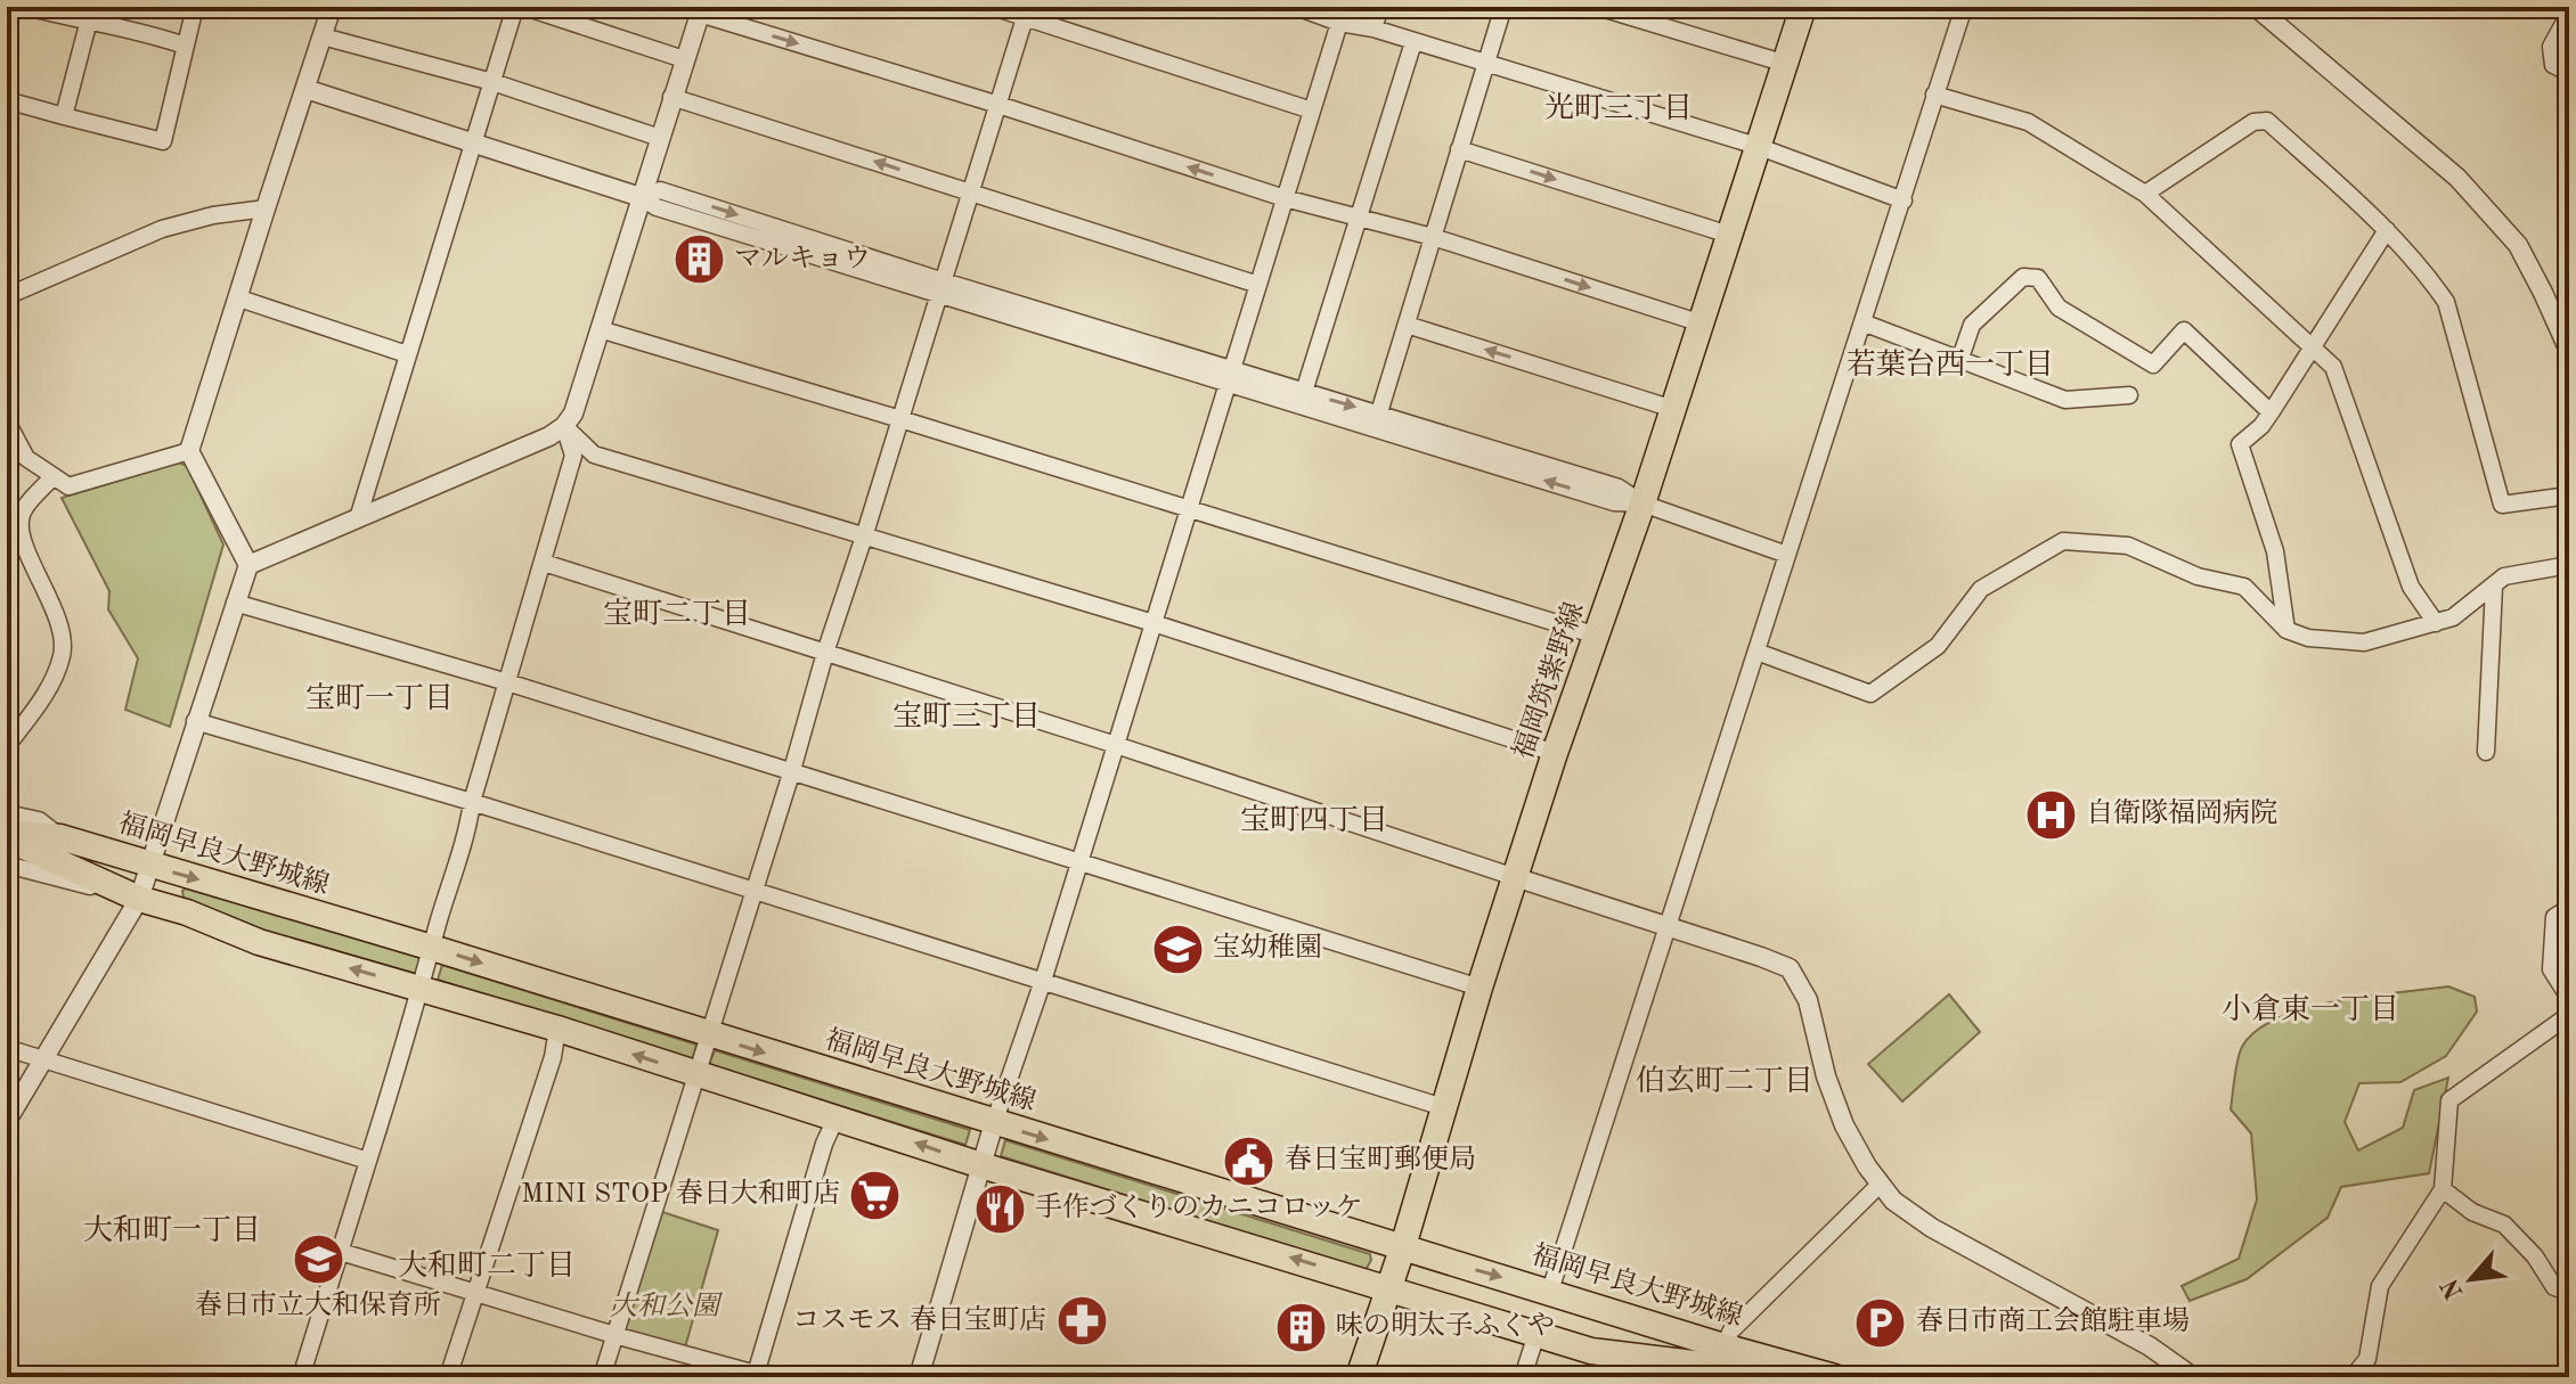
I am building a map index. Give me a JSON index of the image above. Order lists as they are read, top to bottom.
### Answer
{
  "streets": {
    "main road": ["福岡筑紫野線", "福岡早良大野城線"]
  },
  "crossings": [
    ["福岡筑紫野線", "福岡早良大野城線"]
  ],
  "districts": [
    "光町三丁目",
    "若葉台西一丁目",
    "宝町二丁目",
    "宝町一丁目",
    "宝町三丁目",
    "宝町四丁目",
    "小倉東一丁目",
    "伯玄町二丁目",
    "大和町一丁目",
    "大和町二丁目"
  ],
  "parks": ["大和公園"],
  "places": {
    "building": ["マルキョウ", "味の明太子ふくや"],
    "hospital": ["自衛隊福岡病院"],
    "school or university": ["宝幼稚園", "春日市立大和保育所"],
    "public building": ["春日宝町郵便局"],
    "supermarket": ["MINI STOP 春日大和町店"],
    "restaurant": ["手作づくりのカニコロッケ"],
    "pharmacy": ["コスモス 春日宝町店"],
    "parking": ["春日市商工会館駐車場"]
  },
  "north": "bottom left"
}
